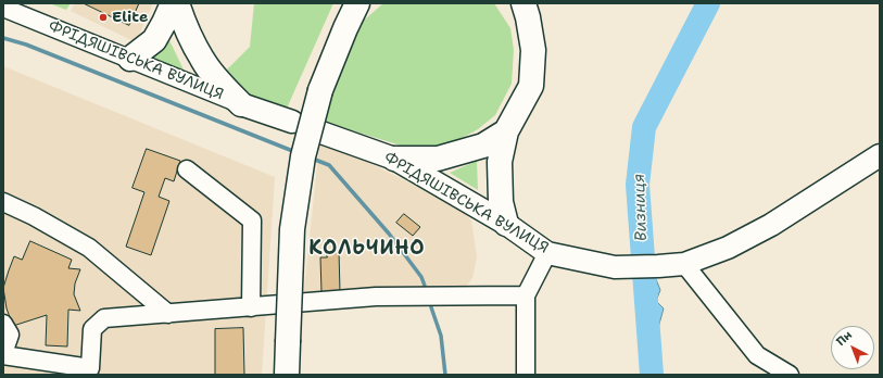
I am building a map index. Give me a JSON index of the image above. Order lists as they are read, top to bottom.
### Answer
{
  "streets": {
    "main road": ["ФРІДЯШІВСЬКА ВУЛИЦЯ"]
  },
  "districts": ["КОЛЬЧИНО"],
  "water": ["Визниця"],
  "places": ["Elite"],
  "north": "top left"
}
